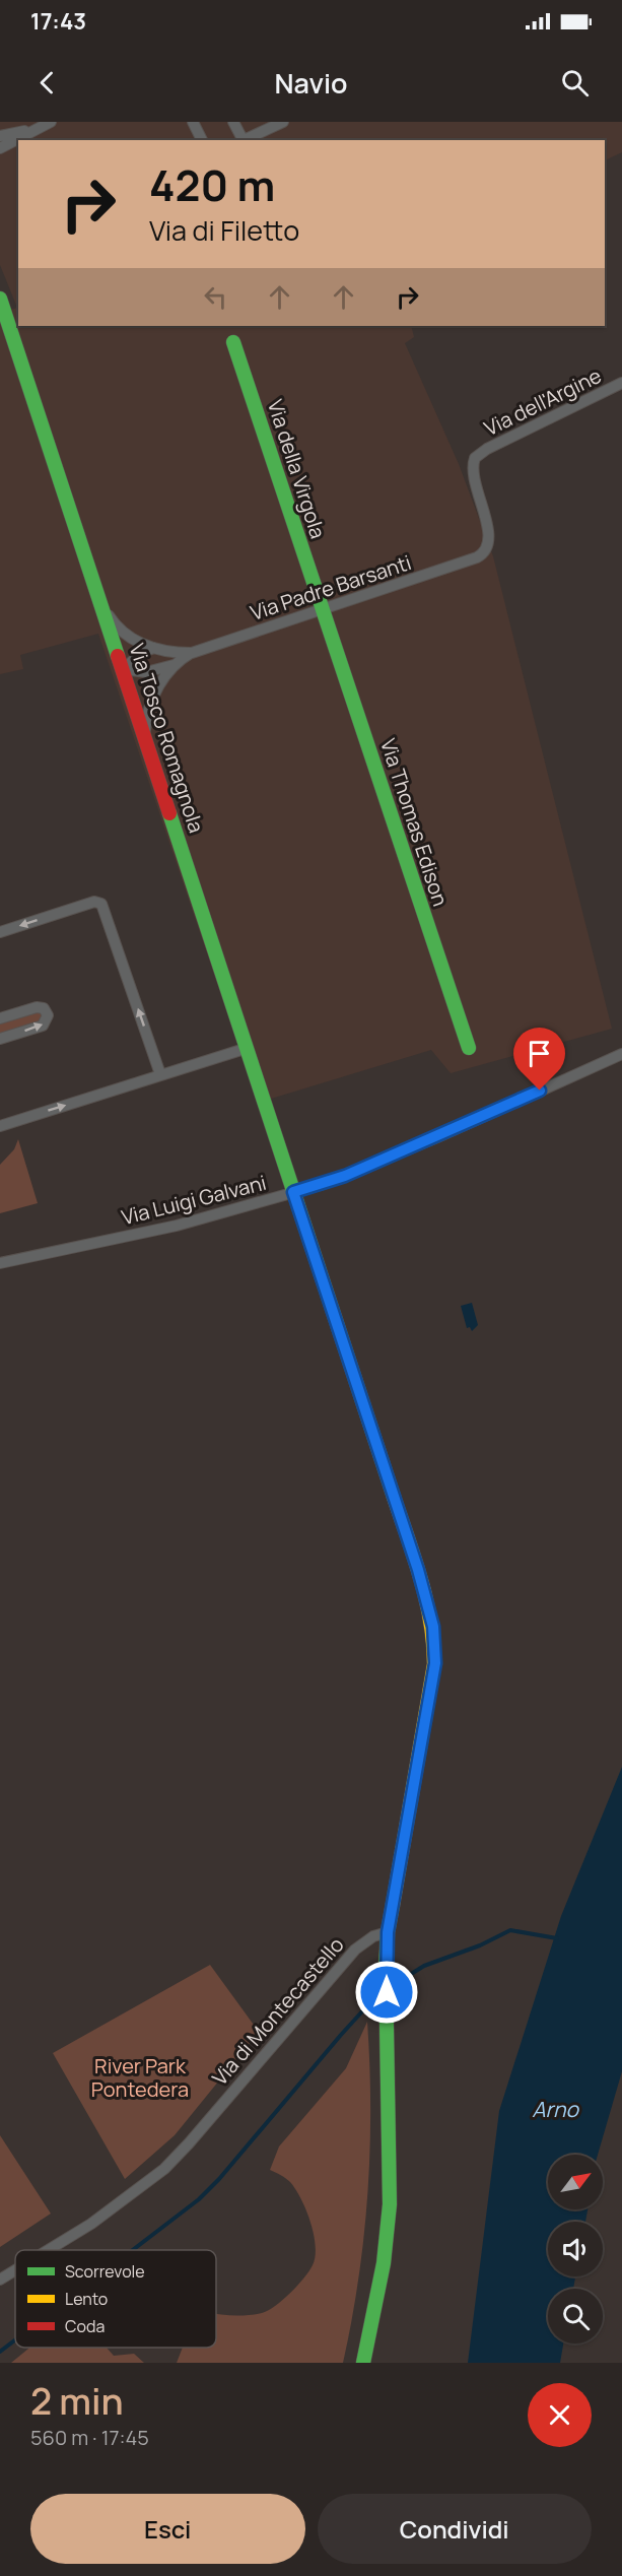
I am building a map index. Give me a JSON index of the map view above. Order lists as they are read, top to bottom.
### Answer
{
  "streets": {
    "main road": ["Via della Virgola", "Via Tosco Romagnola", "Via Thomas Edison"],
    "street": [
      "Via dell'Argine",
      "Via Padre Barsanti",
      "Via Luigi Galvani",
      "Via di Montecastello"
    ]
  },
  "crossings": [
    ["Via dell'Argine", "Via Padre Barsanti"],
    ["Via della Virgola", "Via Padre Barsanti"],
    ["Via della Virgola", "Via Thomas Edison"],
    ["Via Padre Barsanti", "Via Tosco Romagnola"],
    ["Via Padre Barsanti", "Via Thomas Edison"],
    ["Via Tosco Romagnola", "Via Luigi Galvani"],
    ["Via Tosco Romagnola", "Via di Montecastello"]
  ],
  "water": ["Arno"],
  "parks": ["River Park Pontedera"],
  "legend": ["Scorrevole", "Lento", "Coda"],
  "north": "top right",
  "page": {
    "status": "17:43",
    "header": "Navio",
    "turn": ["420 m", "Via di Filetto"],
    "heading": ["2 min", "560 m · 17:45"],
    "buttons": ["Esci", "Condividi"]
  }
}
